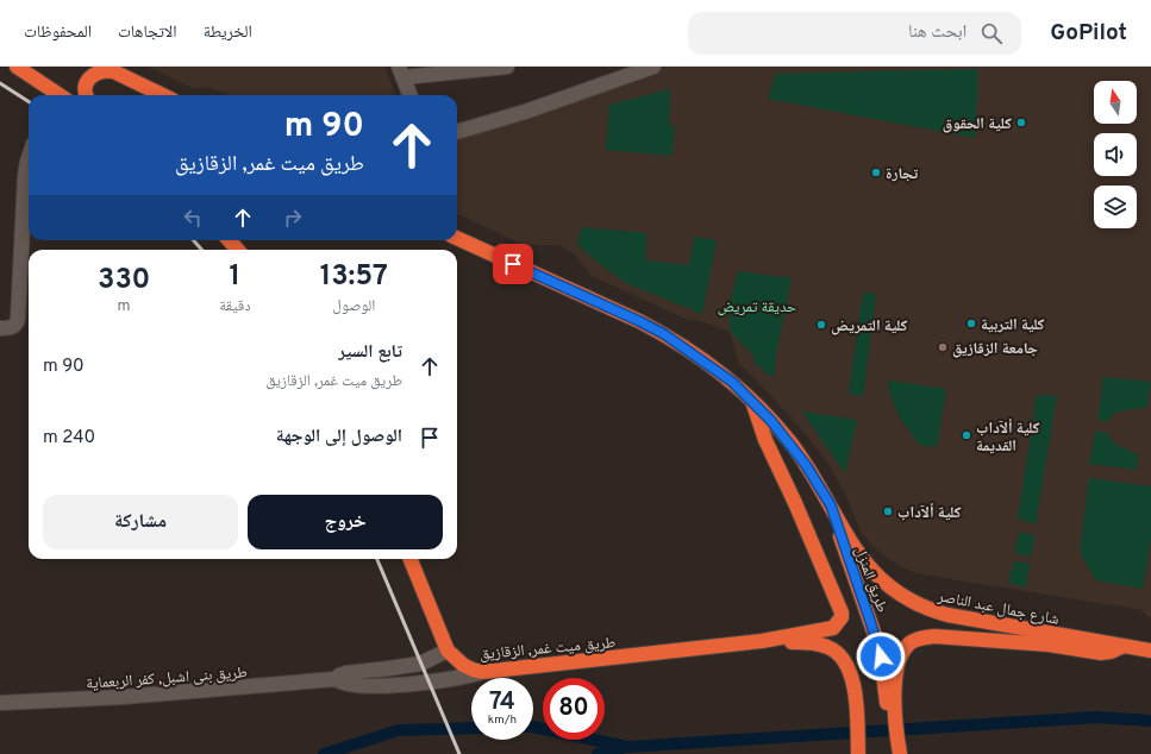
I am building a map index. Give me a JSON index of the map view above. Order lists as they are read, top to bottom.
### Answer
{
  "streets": {
    "highway": ["طريق المنزل", "شارع جمال عبد الناصر", "طريق ميت غمر, الزقازيق"],
    "street": ["طريق بنى اشبل, كفر الربعماية"]
  },
  "crossings": [
    ["طريق المنزل", "شارع جمال عبد الناصر"],
    ["طريق المنزل", "طريق ميت غمر, الزقازيق"],
    ["شارع جمال عبد الناصر", "طريق ميت غمر, الزقازيق"]
  ],
  "parks": ["حديقة تمريض"],
  "places": [
    "كلية الحقوق",
    "تجارة",
    "كلية التربية",
    "كلية التمريض",
    "جامعة الزقازيق",
    "كلية ألآداب القديمة",
    "كلية ألآداب"
  ],
  "north": "top",
  "page": {
    "header": "GoPilot",
    "search": "ابحث هنا",
    "nav": ["الخريطة", "الاتجاهات", "المحفوظات"],
    "turn": ["90 m", "طريق ميت غمر, الزقازيق"],
    "eta": [
      "13:57",
      "الوصول",
      "1",
      "دقيقة",
      "330",
      "m"
    ],
    "list": [
      {
        "name": "تابع السير",
        "note": "طريق ميت غمر, الزقازيق",
        "value": "90 m"
      },
      {
        "name": "الوصول إلى الوجهة",
        "value": "240 m"
      }
    ],
    "buttons": ["خروج", "مشاركة"],
    "speed": "74 km/h",
    "limit": "80"
  }
}
